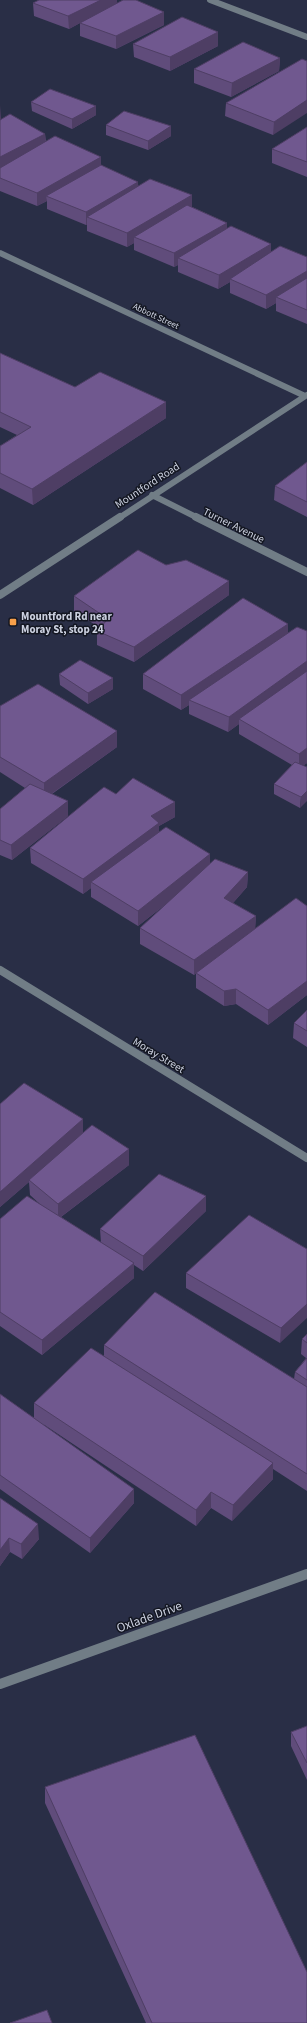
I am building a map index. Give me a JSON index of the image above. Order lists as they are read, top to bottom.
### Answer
{
  "streets": {
    "street": [
      "Abbott Street",
      "Mountford Road",
      "Turner Avenue",
      "Moray Street",
      "Oxlade Drive"
    ]
  },
  "crossings": [
    ["Abbott Street", "Mountford Road"],
    ["Mountford Road", "Turner Avenue"]
  ],
  "places": {
    "transit": ["Mountford Rd near Moray St, stop 24"]
  }
}
